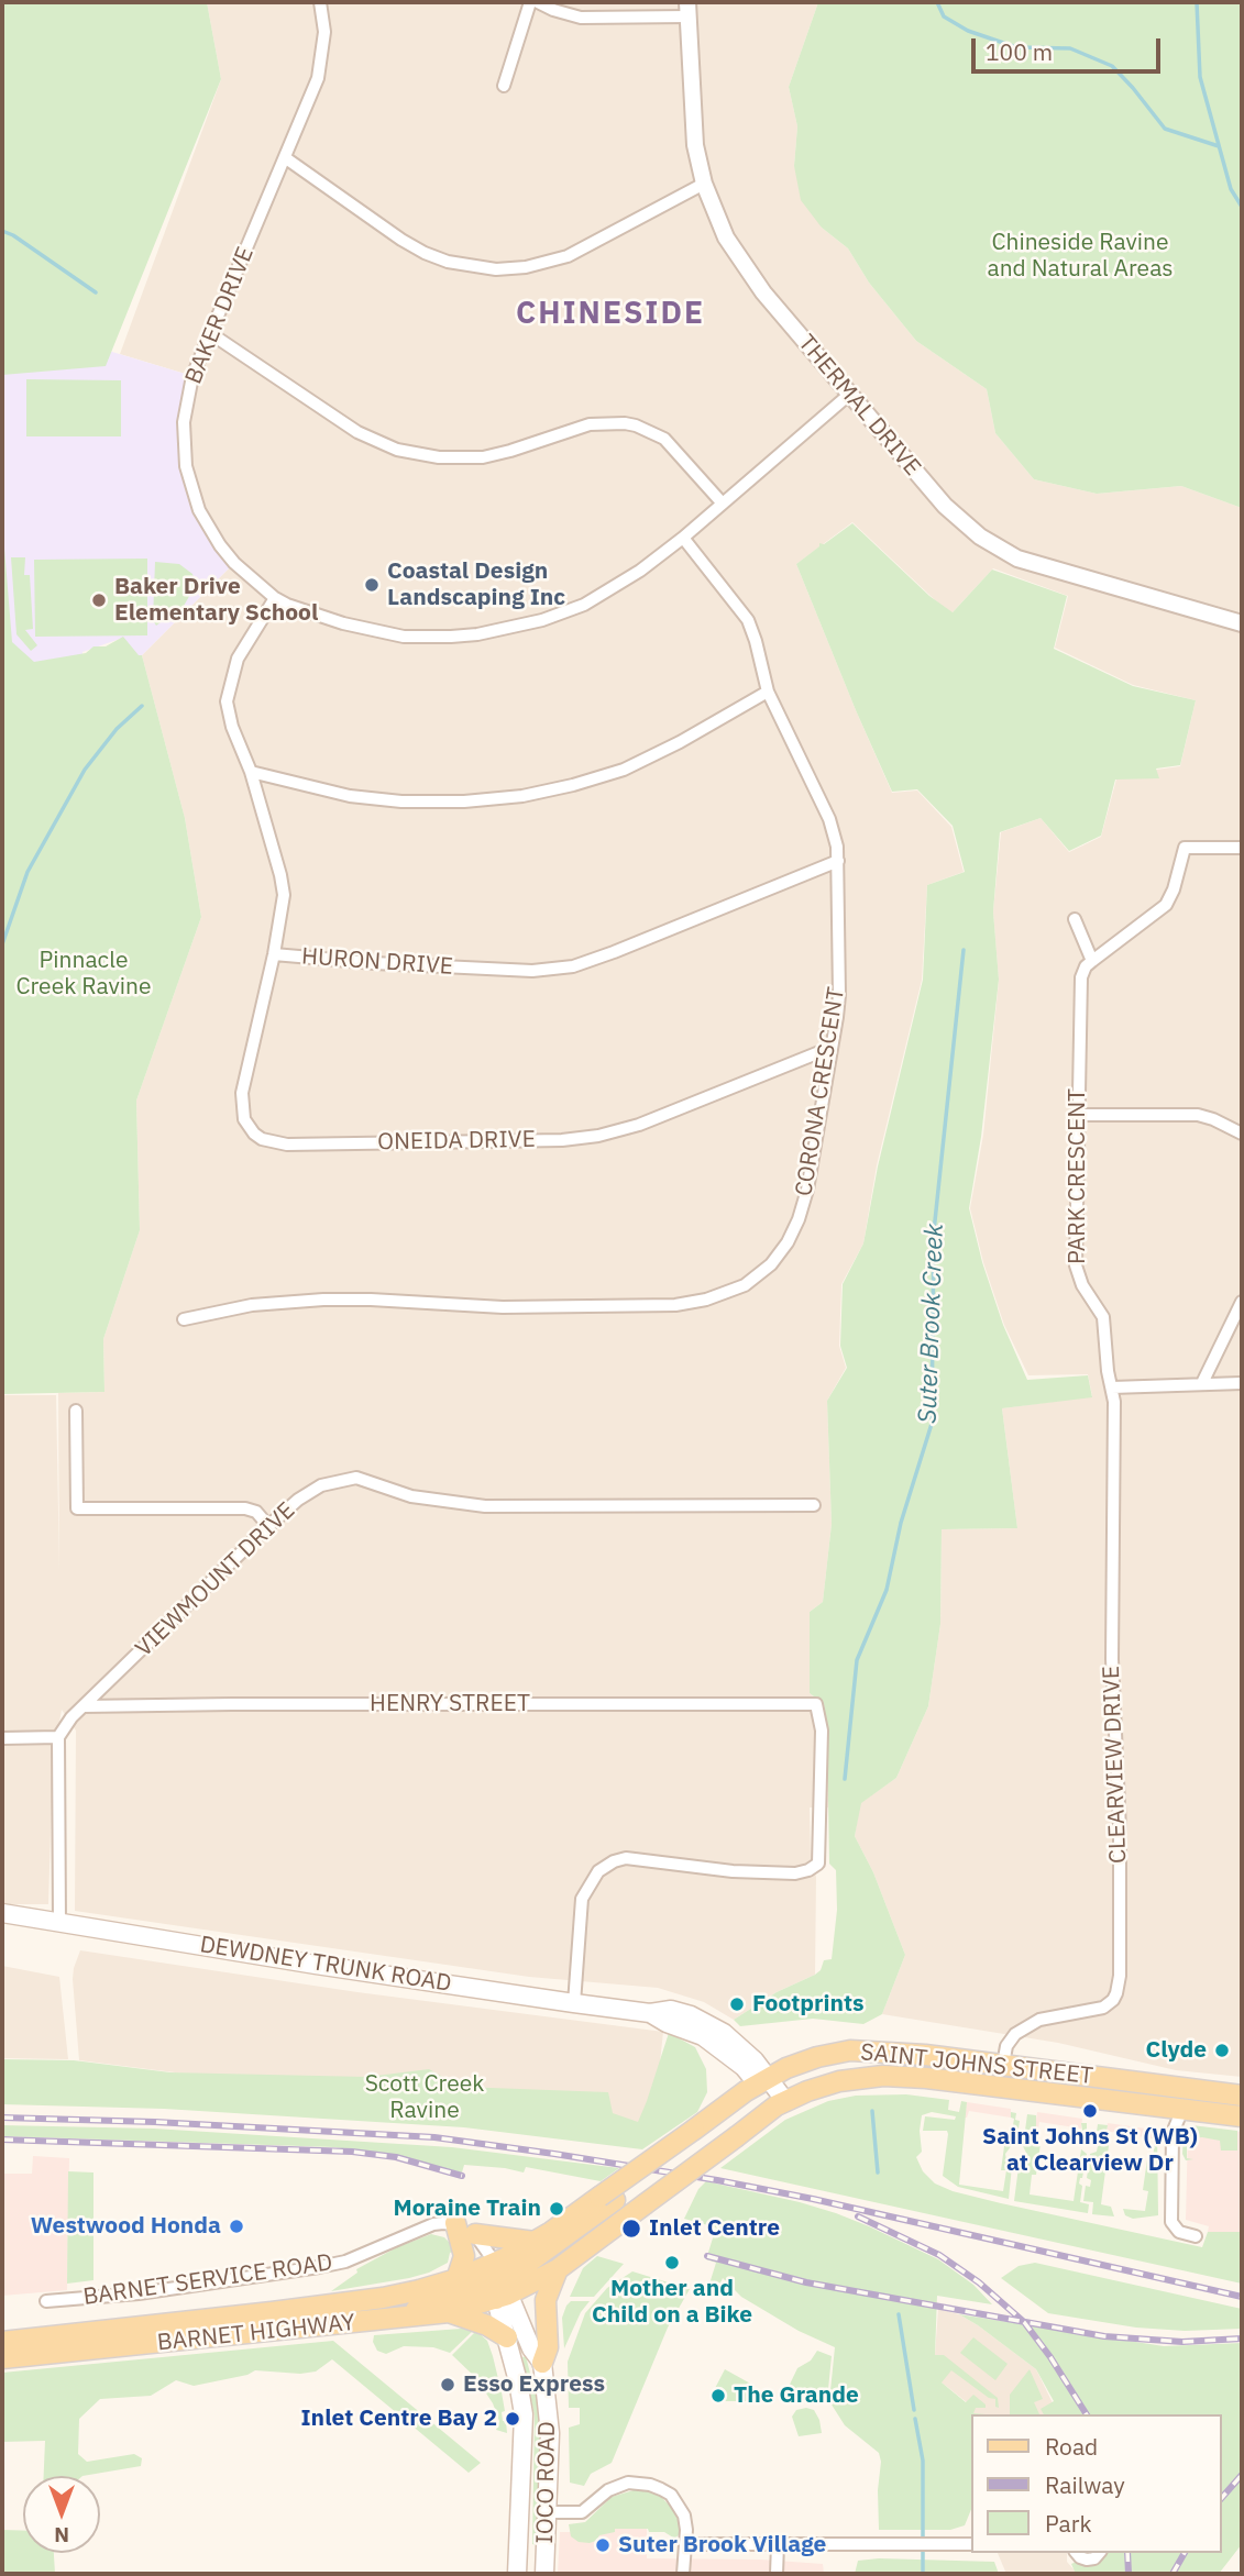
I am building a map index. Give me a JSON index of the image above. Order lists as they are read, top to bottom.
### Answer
{
  "streets": {
    "main road": [
      "DEWDNEY TRUNK ROAD",
      "SAINT JOHNS STREET",
      "BARNET HIGHWAY",
      "IOCO ROAD"
    ],
    "street": [
      "BAKER DRIVE",
      "THERMAL DRIVE",
      "HURON DRIVE",
      "CORONA CRESCENT",
      "ONEIDA DRIVE",
      "PARK CRESCENT",
      "VIEWMOUNT DRIVE",
      "HENRY STREET",
      "CLEARVIEW DRIVE",
      "BARNET SERVICE ROAD"
    ]
  },
  "crossings": [
    ["BAKER DRIVE", "THERMAL DRIVE"],
    ["BAKER DRIVE", "HURON DRIVE"],
    ["BAKER DRIVE", "CORONA CRESCENT"],
    ["HURON DRIVE", "CORONA CRESCENT"],
    ["HURON DRIVE", "ONEIDA DRIVE"],
    ["CORONA CRESCENT", "ONEIDA DRIVE"],
    ["PARK CRESCENT", "CLEARVIEW DRIVE"],
    ["VIEWMOUNT DRIVE", "HENRY STREET"],
    ["HENRY STREET", "DEWDNEY TRUNK ROAD"],
    ["CLEARVIEW DRIVE", "SAINT JOHNS STREET"],
    ["DEWDNEY TRUNK ROAD", "SAINT JOHNS STREET"],
    ["SAINT JOHNS STREET", "BARNET HIGHWAY"],
    ["SAINT JOHNS STREET", "IOCO ROAD"],
    ["BARNET HIGHWAY", "IOCO ROAD"]
  ],
  "districts": ["CHINESIDE"],
  "water": ["Suter Brook Creek"],
  "parks": ["Chineside Ravine and Natural Areas", "Pinnacle Creek Ravine", "Scott Creek Ravine"],
  "places": [
    "Coastal Design Landscaping Inc",
    "Baker Drive Elementary School",
    "Footprints",
    "Clyde",
    "Saint Johns St (WB) at Clearview Dr",
    "Moraine Train",
    "Westwood Honda",
    "Inlet Centre",
    "Mother and Child on a Bike",
    "Esso Express",
    "The Grande",
    "Inlet Centre Bay 2",
    "Suter Brook Village"
  ],
  "legend": ["Road", "Railway", "Park"],
  "scale_bar": "100 m",
  "north": "bottom"
}
